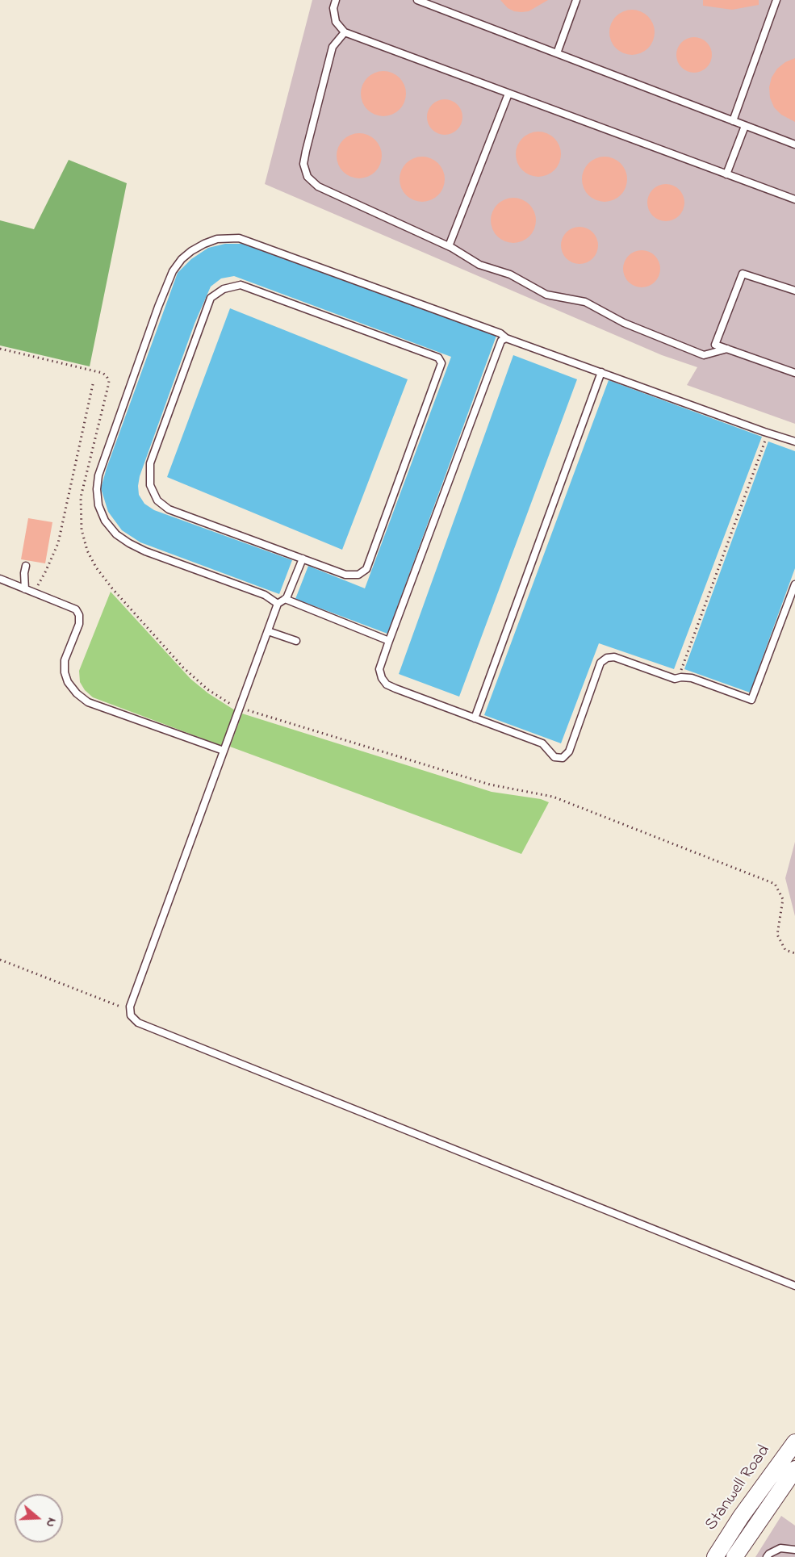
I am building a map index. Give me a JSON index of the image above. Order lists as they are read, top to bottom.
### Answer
{
  "streets": {
    "street": ["Stanwell Road"]
  },
  "north": "right"
}
